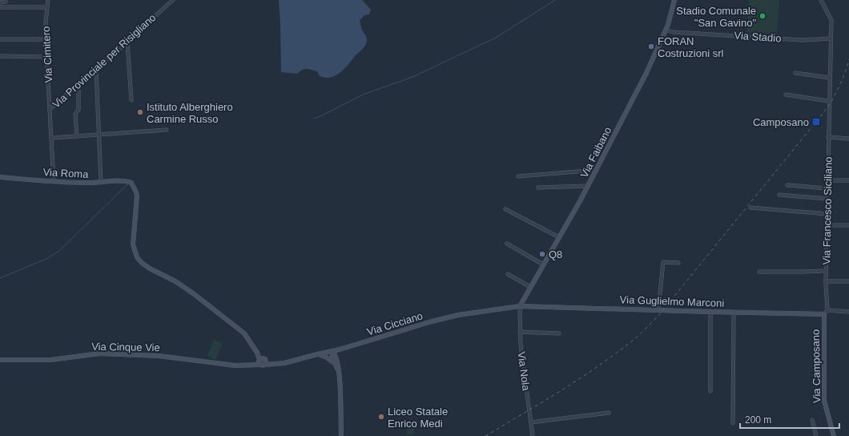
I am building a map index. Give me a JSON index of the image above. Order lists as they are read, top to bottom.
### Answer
{
  "streets": {
    "street": [
      "Via Stadio",
      "Via Cimitero",
      "Via Provinciale per Risigliano",
      "Via Faibano",
      "Via Roma",
      "Via Francesco Siciliano",
      "Via Guglielmo Marconi",
      "Via Cicciano",
      "Via Cinque Vie",
      "Via Camposano",
      "Via Nola"
    ]
  },
  "crossings": [
    ["Via Stadio", "Via Faibano"],
    ["Via Stadio", "Via Francesco Siciliano"],
    ["Via Cimitero", "Via Provinciale per Risigliano"],
    ["Via Faibano", "Via Guglielmo Marconi"],
    ["Via Faibano", "Via Cicciano"],
    ["Via Faibano", "Via Nola"],
    ["Via Roma", "Via Cicciano"],
    ["Via Roma", "Via Cinque Vie"],
    ["Via Francesco Siciliano", "Via Guglielmo Marconi"],
    ["Via Francesco Siciliano", "Via Camposano"],
    ["Via Guglielmo Marconi", "Via Cicciano"],
    ["Via Guglielmo Marconi", "Via Camposano"],
    ["Via Guglielmo Marconi", "Via Nola"],
    ["Via Cicciano", "Via Cinque Vie"],
    ["Via Cicciano", "Via Nola"]
  ],
  "places": {
    "other": [
      "Stadio Comunale \"San Gavino\"",
      "FORAN Costruzioni srl",
      "Istituto Alberghiero Carmine Russo",
      "Q8",
      "Liceo Statale Enrico Medi"
    ],
    "transit": ["Camposano"]
  },
  "scale_bar": "200 m"
}
